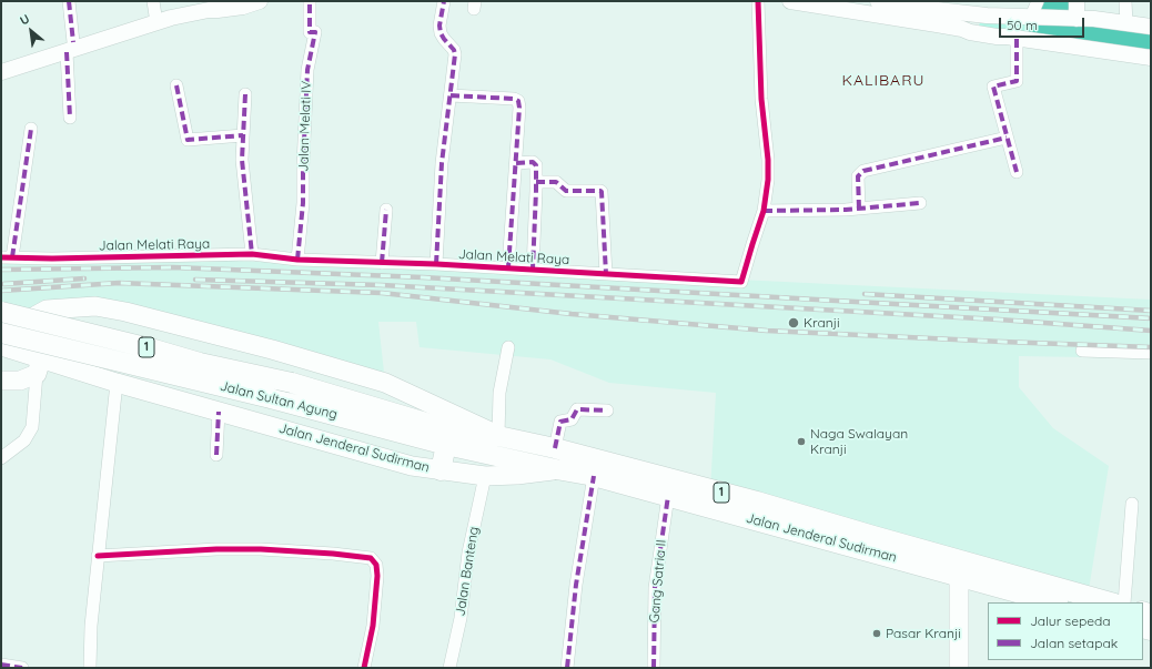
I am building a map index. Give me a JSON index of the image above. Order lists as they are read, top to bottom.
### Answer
{
  "streets": {
    "highway": ["1", "Jalan Sultan Agung", "Jalan Jenderal Sudirman"],
    "street": [
      "Jalan Melati IV",
      "Jalan Melati Raya",
      "Jalan Banteng",
      "Gang Satria II"
    ]
  },
  "crossings": [
    ["Jalan Melati IV", "Jalan Melati Raya"],
    ["Jalan Sultan Agung", "Jalan Jenderal Sudirman"],
    ["Jalan Jenderal Sudirman", "Jalan Banteng"],
    ["Jalan Jenderal Sudirman", "Gang Satria II"]
  ],
  "districts": ["KALIBARU"],
  "places": ["Kranji", "Naga Swalayan Kranji", "Pasar Kranji"],
  "legend": ["Jalur sepeda", "Jalan setapak"],
  "scale_bar": "50 m",
  "north": "top left"
}
